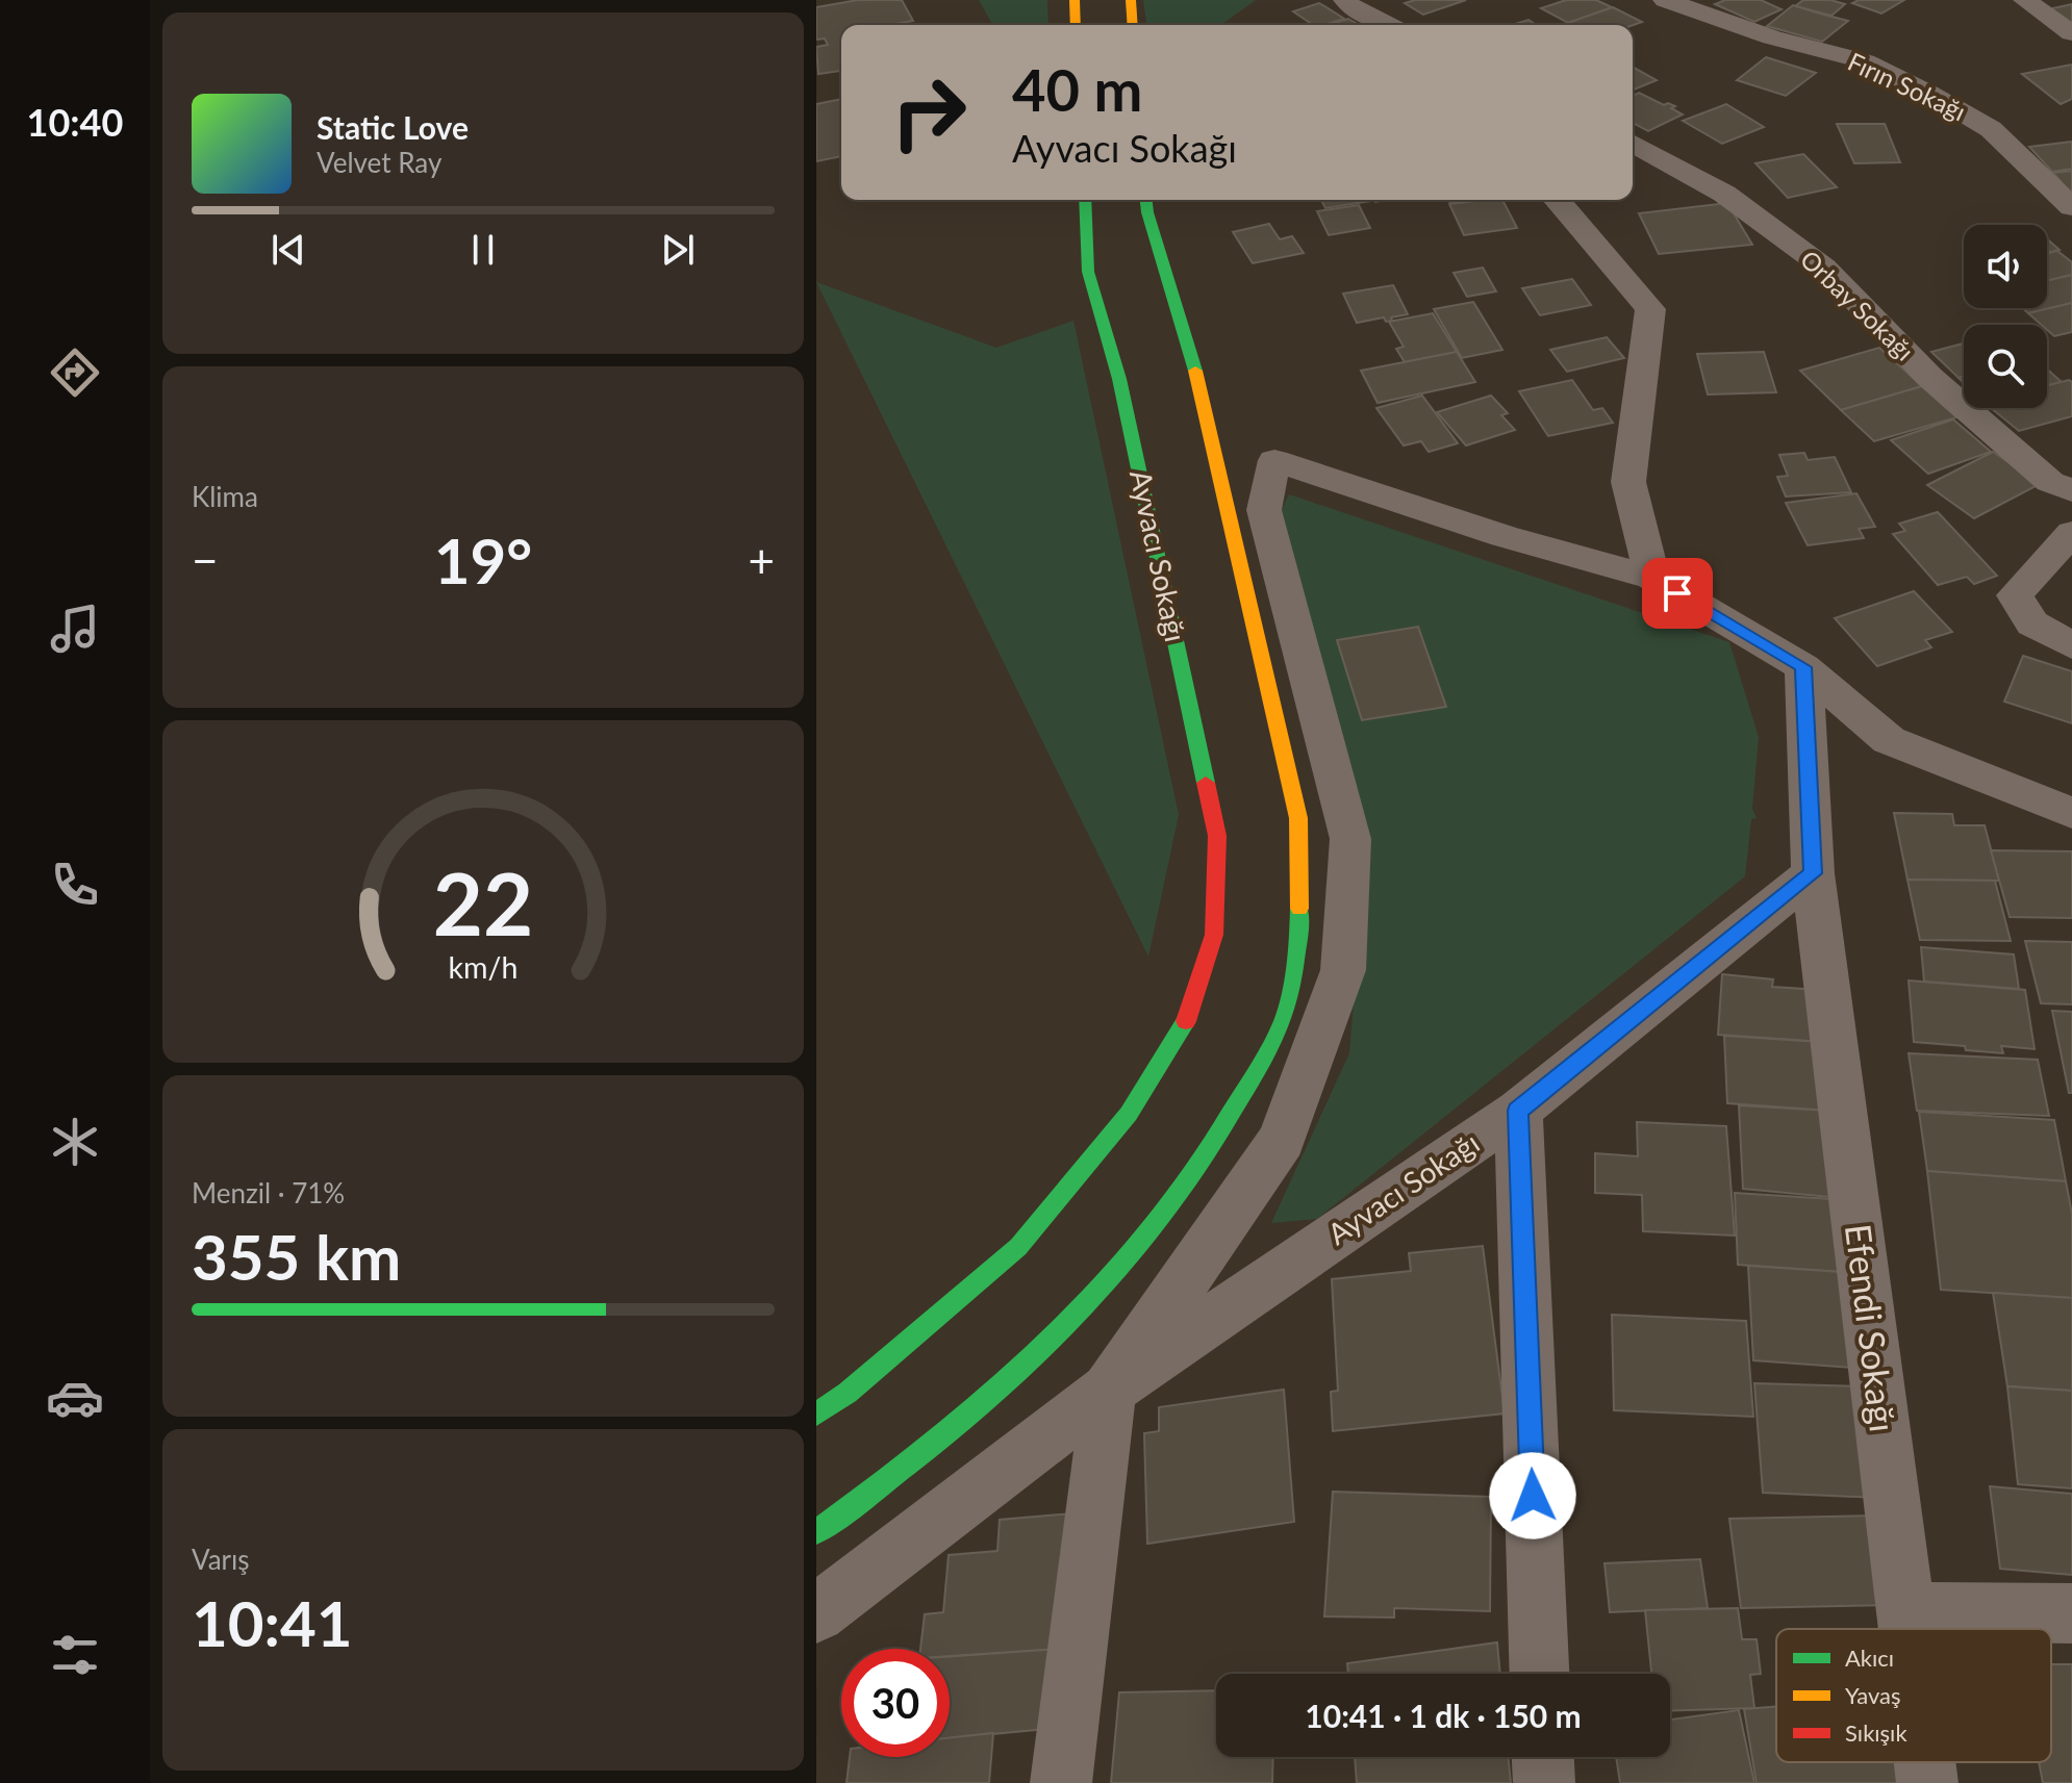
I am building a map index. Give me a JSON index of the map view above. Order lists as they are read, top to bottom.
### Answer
{
  "streets": {
    "main road": ["Ayvacı Sokağı"],
    "street": ["Fırın Sokağı", "Orbay Sokağı", "Efendi Sokağı"]
  },
  "crossings": [
    ["Ayvacı Sokağı", "Efendi Sokağı"]
  ],
  "legend": ["Akıcı", "Yavaş", "Sıkışık"],
  "page": {
    "tabs": "10:40",
    "turn": ["40 m", "Ayvacı Sokağı"],
    "song": ["Static Love", "Velvet Ray"],
    "tile": [
      "Klima",
      ["Menzil · 71%", "355 km"],
      ["Varış", "10:41"]
    ],
    "heat": ["−", "19°", "+"],
    "limit": "30",
    "trip": "10:41 · 1 dk · 150 m",
    "gauge": ["22", "km/h"]
  }
}
